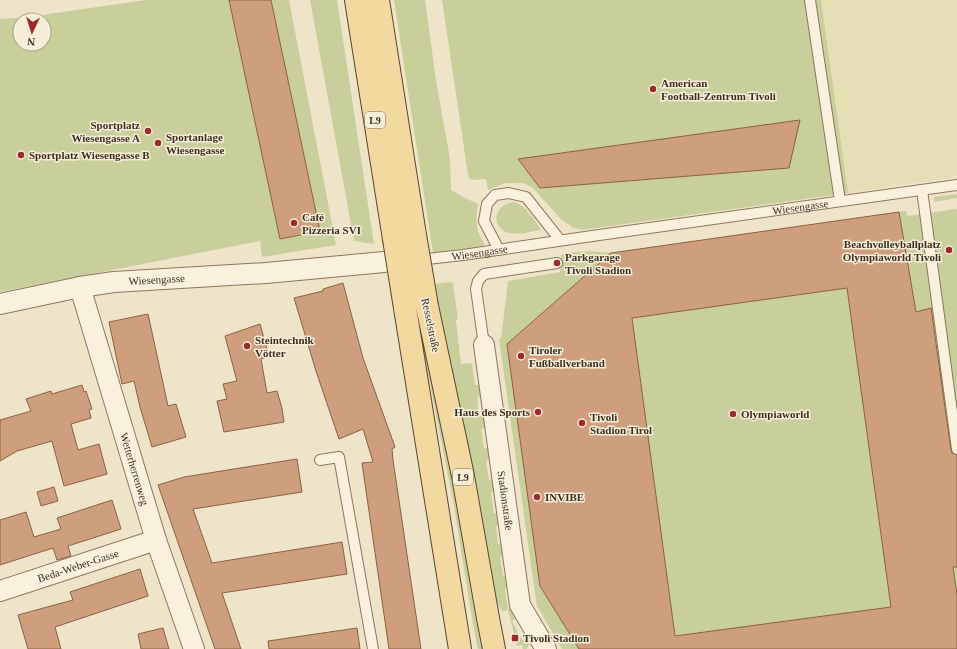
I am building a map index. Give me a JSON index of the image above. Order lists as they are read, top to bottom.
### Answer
{
  "streets": {
    "main road": ["L9", "Resselstraße"],
    "street": [
      "Wiesengasse",
      "Wetterherrenweg",
      "Stadionstraße",
      "Beda-Weber-Gasse"
    ]
  },
  "crossings": [
    ["Wiesengasse", "Wetterherrenweg"],
    ["Wetterherrenweg", "Beda-Weber-Gasse"]
  ],
  "places": {
    "other": [
      "American Football-Zentrum Tivoli",
      "Sportplatz Wiesengasse A",
      "Sportanlage Wiesengasse",
      "Sportplatz Wiesengasse B",
      "Café Pizzeria SVI",
      "Beachvolleyballplatz Olympiaworld Tivoli",
      "Parkgarage Tivoli Stadion",
      "Steintechnik Vötter",
      "Tiroler Fußballverband",
      "Haus des Sports",
      "Olympiaworld",
      "Tivoli Stadion Tirol",
      "INVIBE"
    ],
    "transit": ["Tivoli Stadion"]
  },
  "north": "bottom"
}
